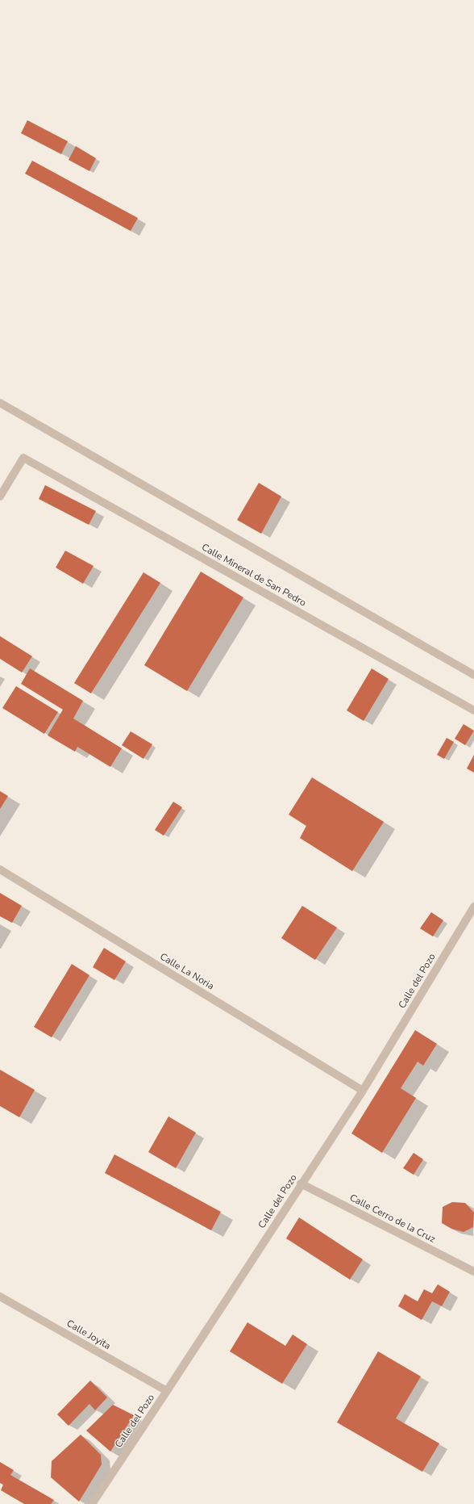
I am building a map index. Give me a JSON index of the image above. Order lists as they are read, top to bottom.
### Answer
{
  "streets": {
    "street": [
      "Calle Mineral de San Pedro",
      "Calle La Noria",
      "Calle del Pozo",
      "Calle Cerro de la Cruz",
      "Calle Joyita"
    ]
  },
  "crossings": [
    ["Calle La Noria", "Calle del Pozo"],
    ["Calle del Pozo", "Calle Cerro de la Cruz"],
    ["Calle del Pozo", "Calle Joyita"]
  ]
}
